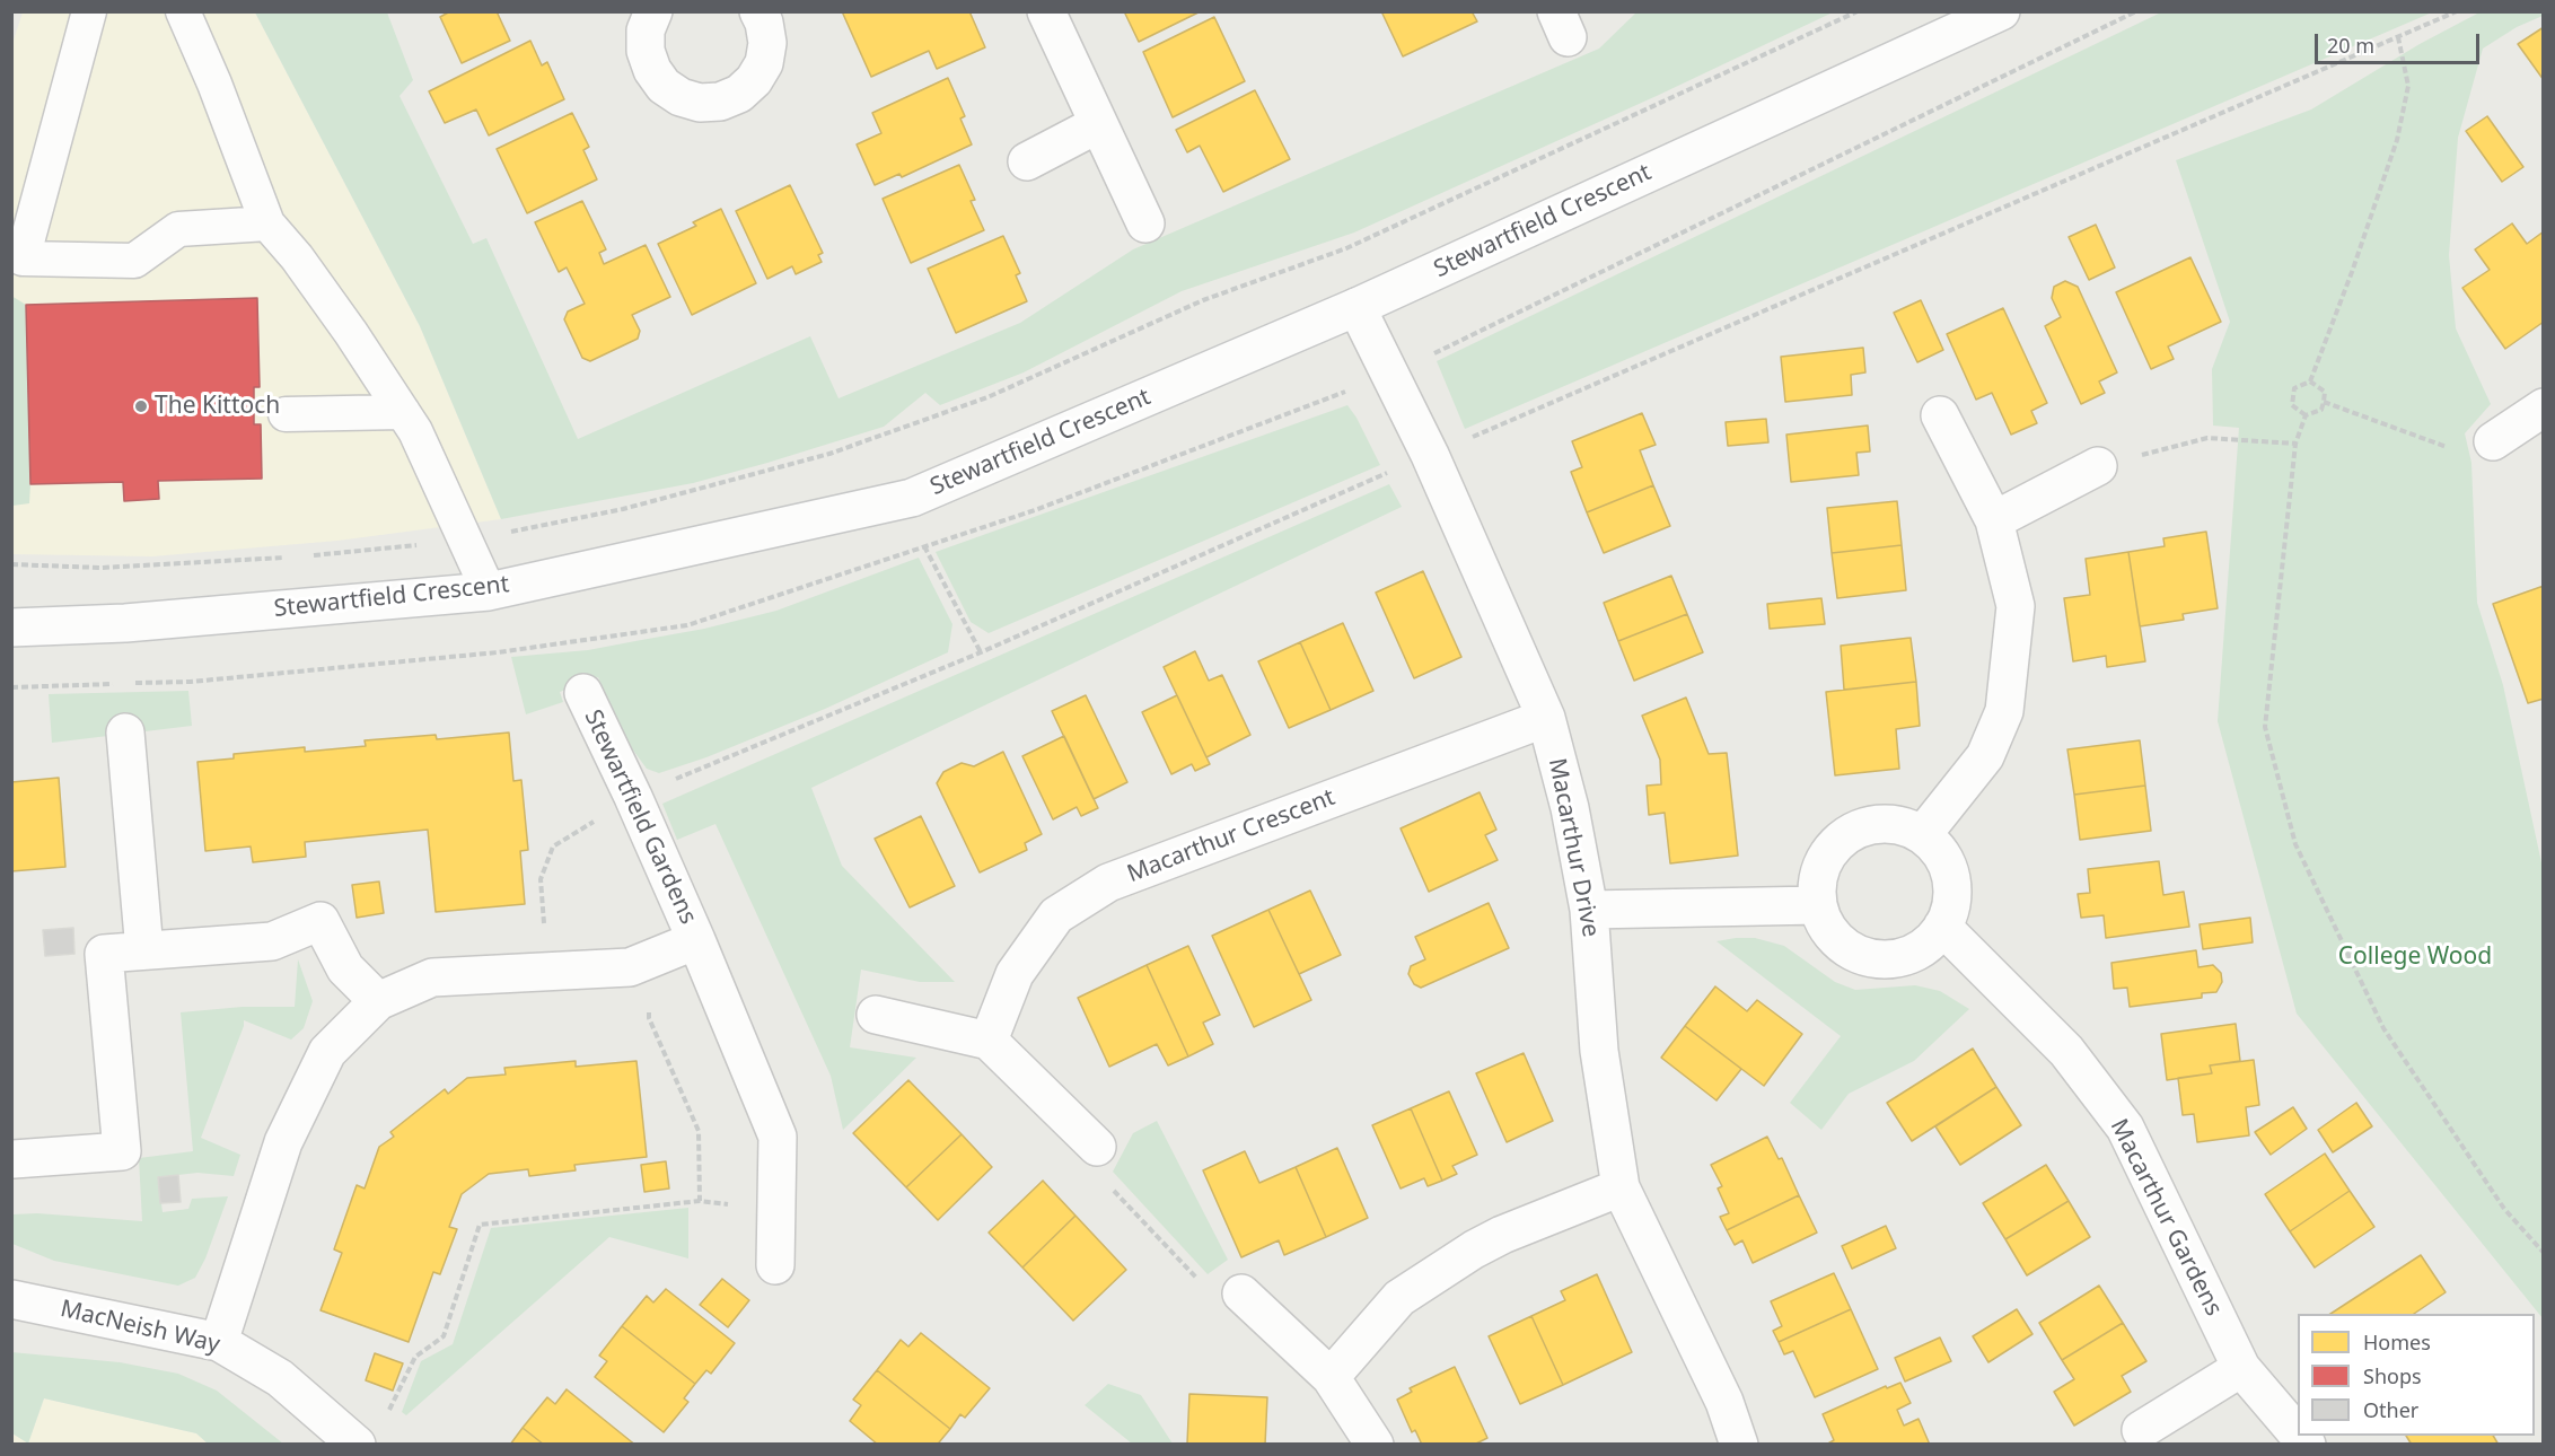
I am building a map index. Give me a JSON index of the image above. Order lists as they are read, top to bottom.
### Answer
{
  "streets": {
    "street": [
      "Stewartfield Crescent",
      "Stewartfield Gardens",
      "Macarthur Crescent",
      "Macarthur Drive",
      "Macarthur Gardens",
      "MacNeish Way"
    ]
  },
  "crossings": [
    ["Stewartfield Crescent", "Macarthur Drive"],
    ["Stewartfield Gardens", "MacNeish Way"],
    ["Macarthur Crescent", "Macarthur Drive"]
  ],
  "parks": ["College Wood"],
  "places": ["The Kittoch"],
  "legend": ["Homes", "Shops", "Other"],
  "scale_bar": "20 m"
}
